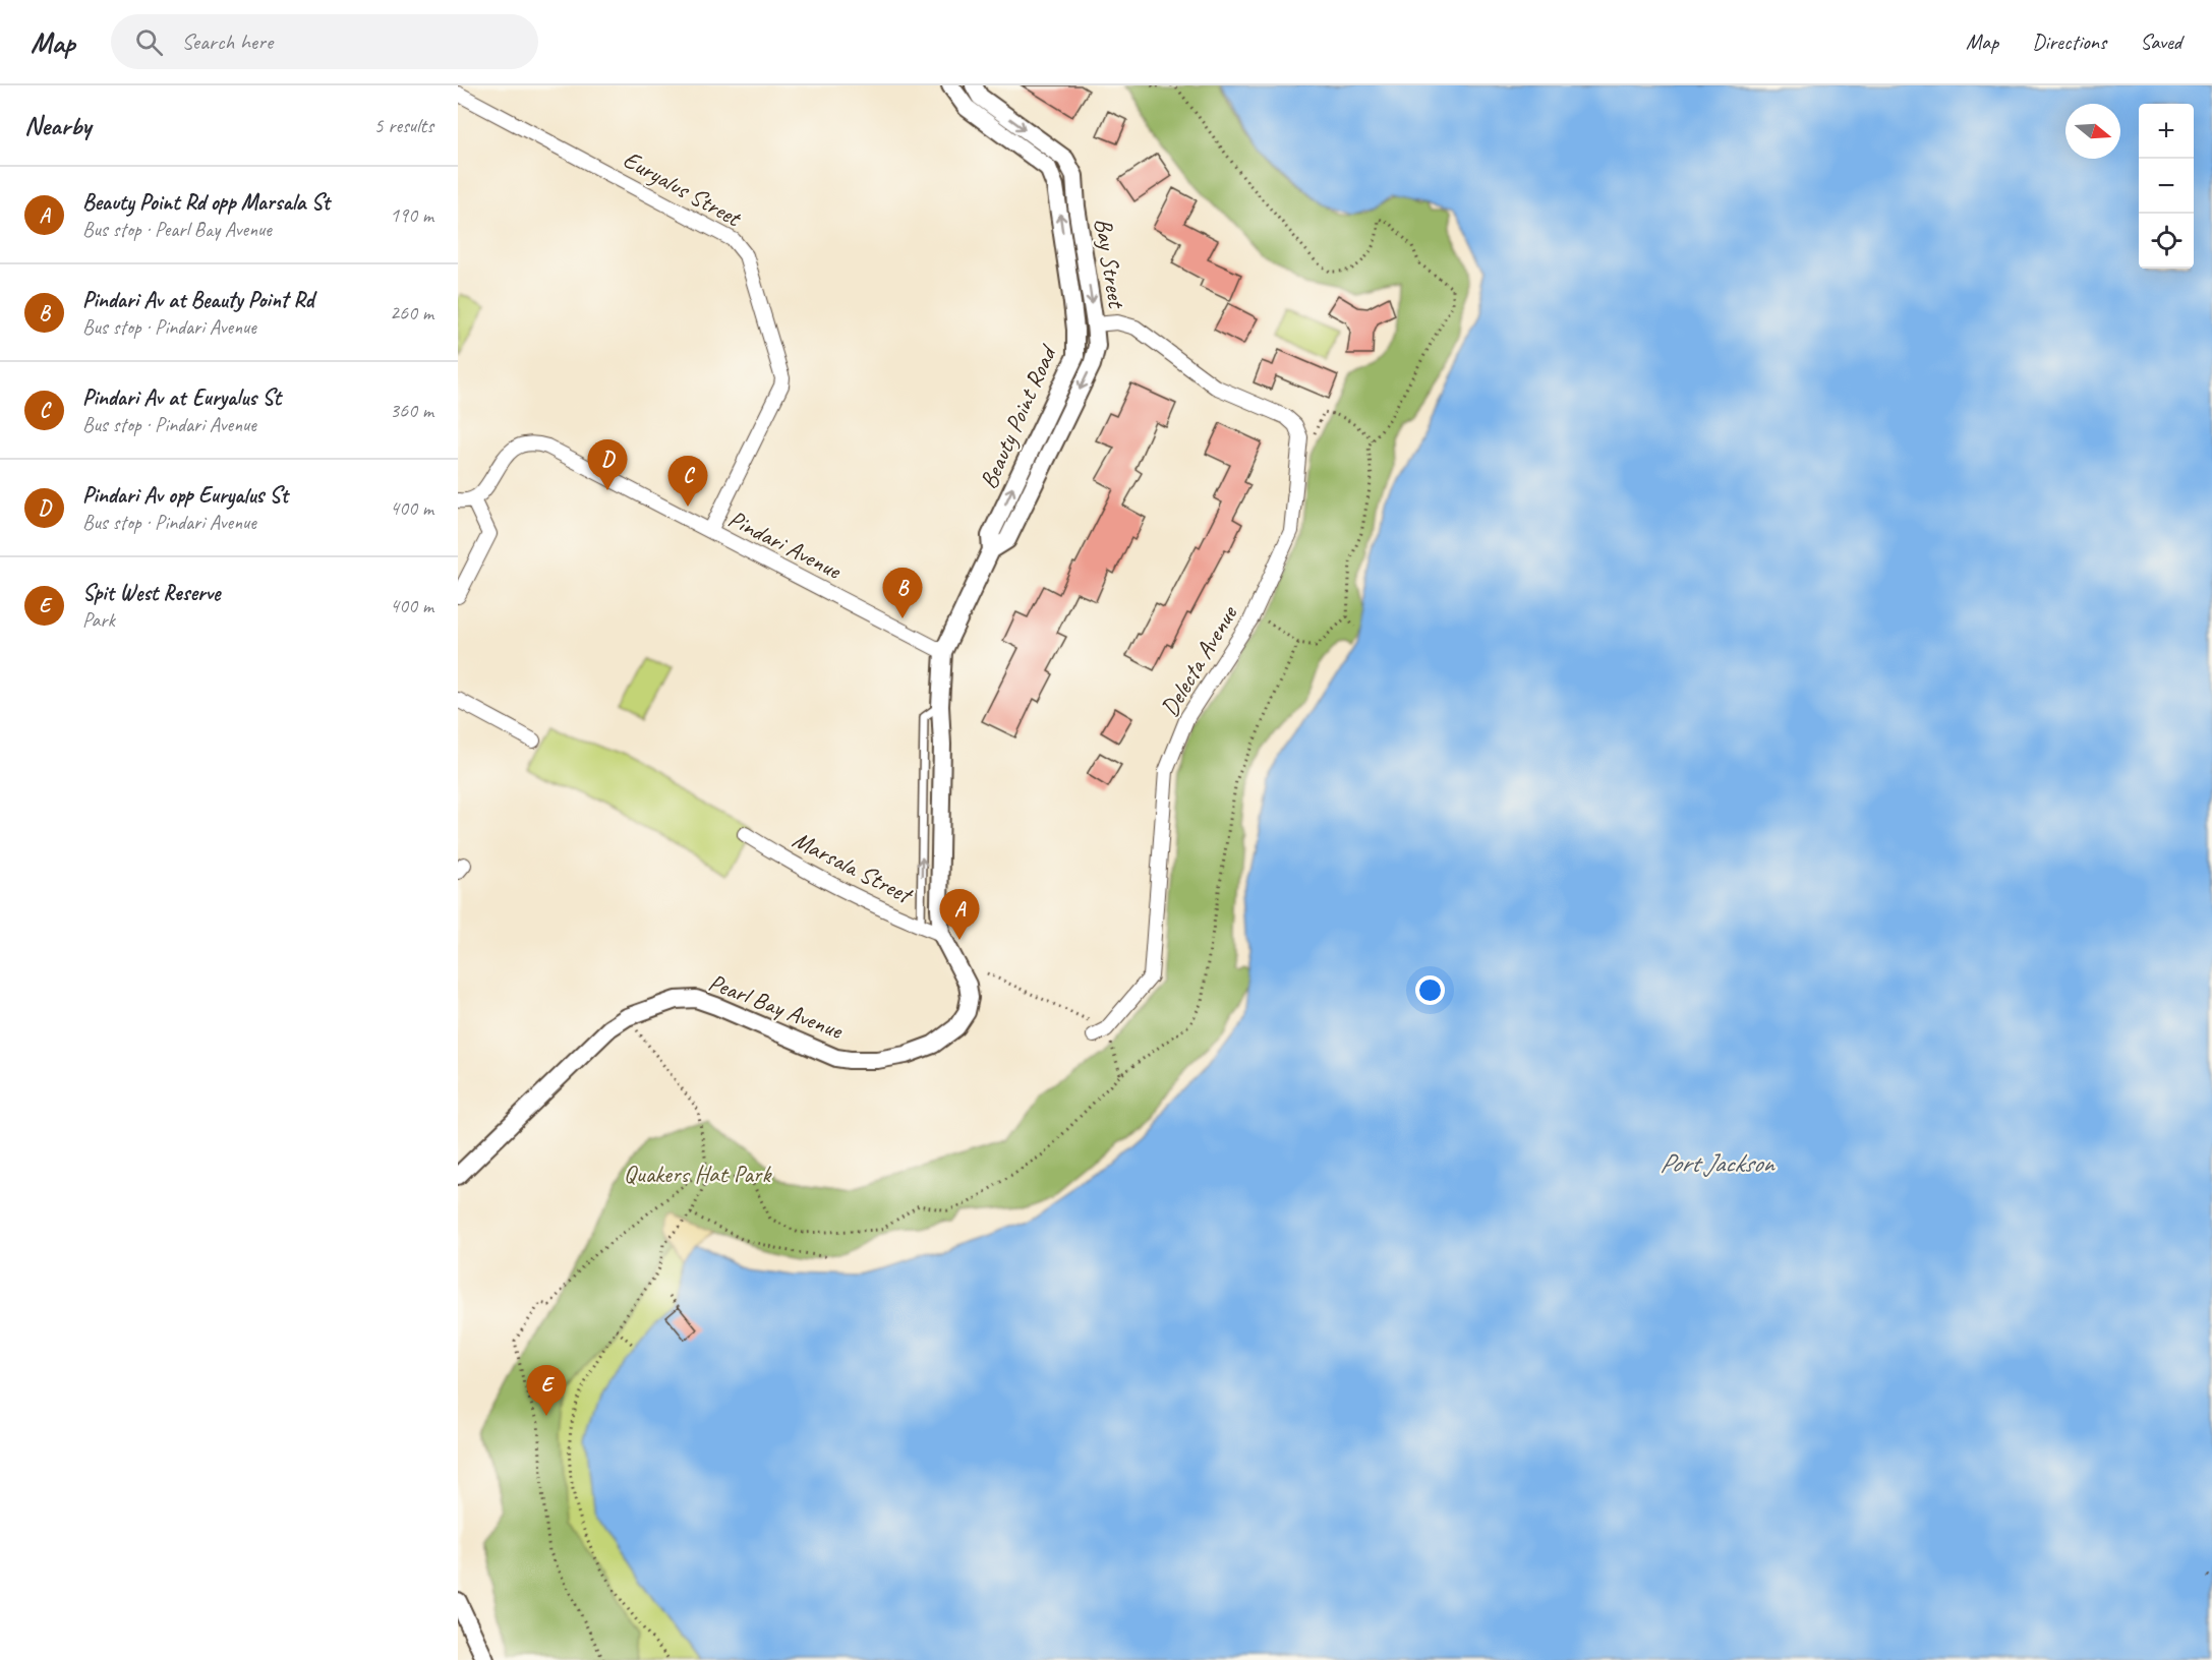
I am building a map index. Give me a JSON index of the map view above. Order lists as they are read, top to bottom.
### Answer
{
  "streets": {
    "street": [
      "Euryalus Street",
      "Bay Street",
      "Beauty Point Road",
      "Pindari Avenue",
      "Delecta Avenue",
      "Marsala Street",
      "Pearl Bay Avenue"
    ]
  },
  "crossings": [
    ["Euryalus Street", "Pindari Avenue"],
    ["Bay Street", "Beauty Point Road"],
    ["Bay Street", "Delecta Avenue"],
    ["Beauty Point Road", "Pindari Avenue"],
    ["Beauty Point Road", "Marsala Street"],
    ["Beauty Point Road", "Pearl Bay Avenue"],
    ["Marsala Street", "Pearl Bay Avenue"]
  ],
  "water": ["Port Jackson"],
  "parks": ["Quakers Hat Park"],
  "north": "right",
  "page": {
    "header": "Map",
    "search": "Search here",
    "nav": ["Map", "Directions", "Saved"],
    "heading": ["Nearby", "5 results"],
    "map_buttons": ["+", "−"],
    "list": [
      {
        "mark": "A",
        "name": "Beauty Point Rd opp Marsala St",
        "note": "Bus stop · Pearl Bay Avenue",
        "value": "190 m"
      },
      {
        "mark": "B",
        "name": "Pindari Av at Beauty Point Rd",
        "note": "Bus stop · Pindari Avenue",
        "value": "260 m"
      },
      {
        "mark": "C",
        "name": "Pindari Av at Euryalus St",
        "note": "Bus stop · Pindari Avenue",
        "value": "360 m"
      },
      {
        "mark": "D",
        "name": "Pindari Av opp Euryalus St",
        "note": "Bus stop · Pindari Avenue",
        "value": "400 m"
      },
      {
        "mark": "E",
        "name": "Spit West Reserve",
        "note": "Park",
        "value": "400 m"
      }
    ],
    "pins": [
      "D",
      "C",
      "B",
      "A",
      "E"
    ]
  }
}
